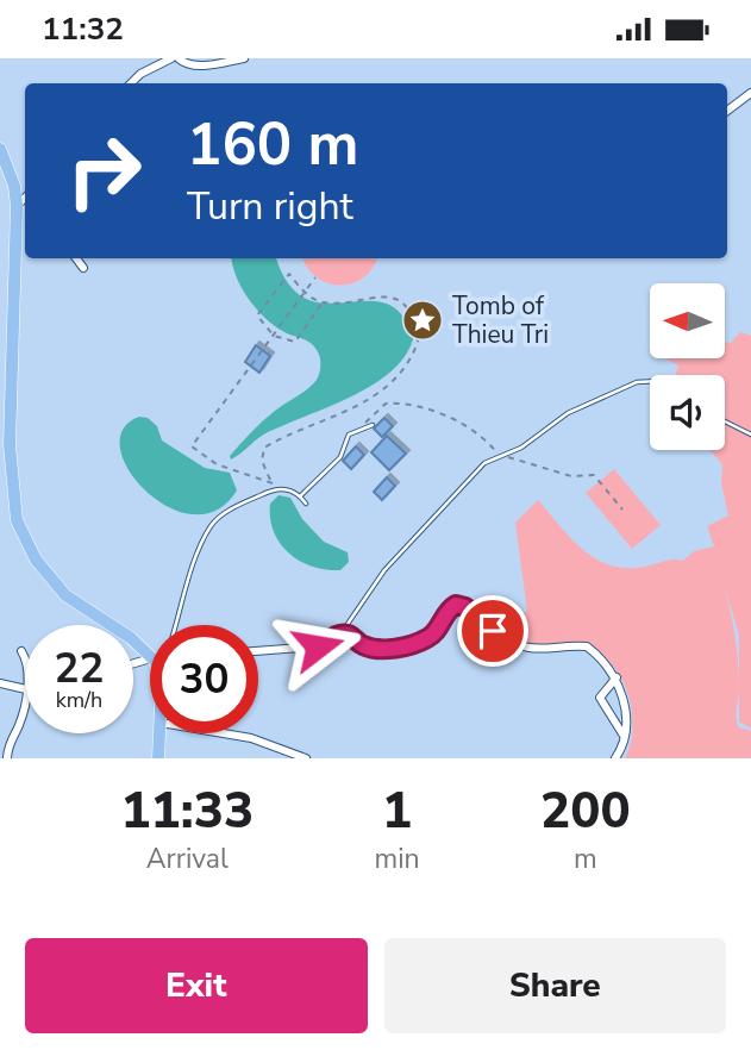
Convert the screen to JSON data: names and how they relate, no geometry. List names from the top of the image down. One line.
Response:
{"places":{"place":["Tomb of Thieu Tri"]},"north":"left","page":{"status":"11:32","turn":["160 m","Turn right"],"speed":"22 km/h","limit":"30","eta":["11:33","Arrival","1","min","200","m"],"buttons":["Exit","Share"]}}
